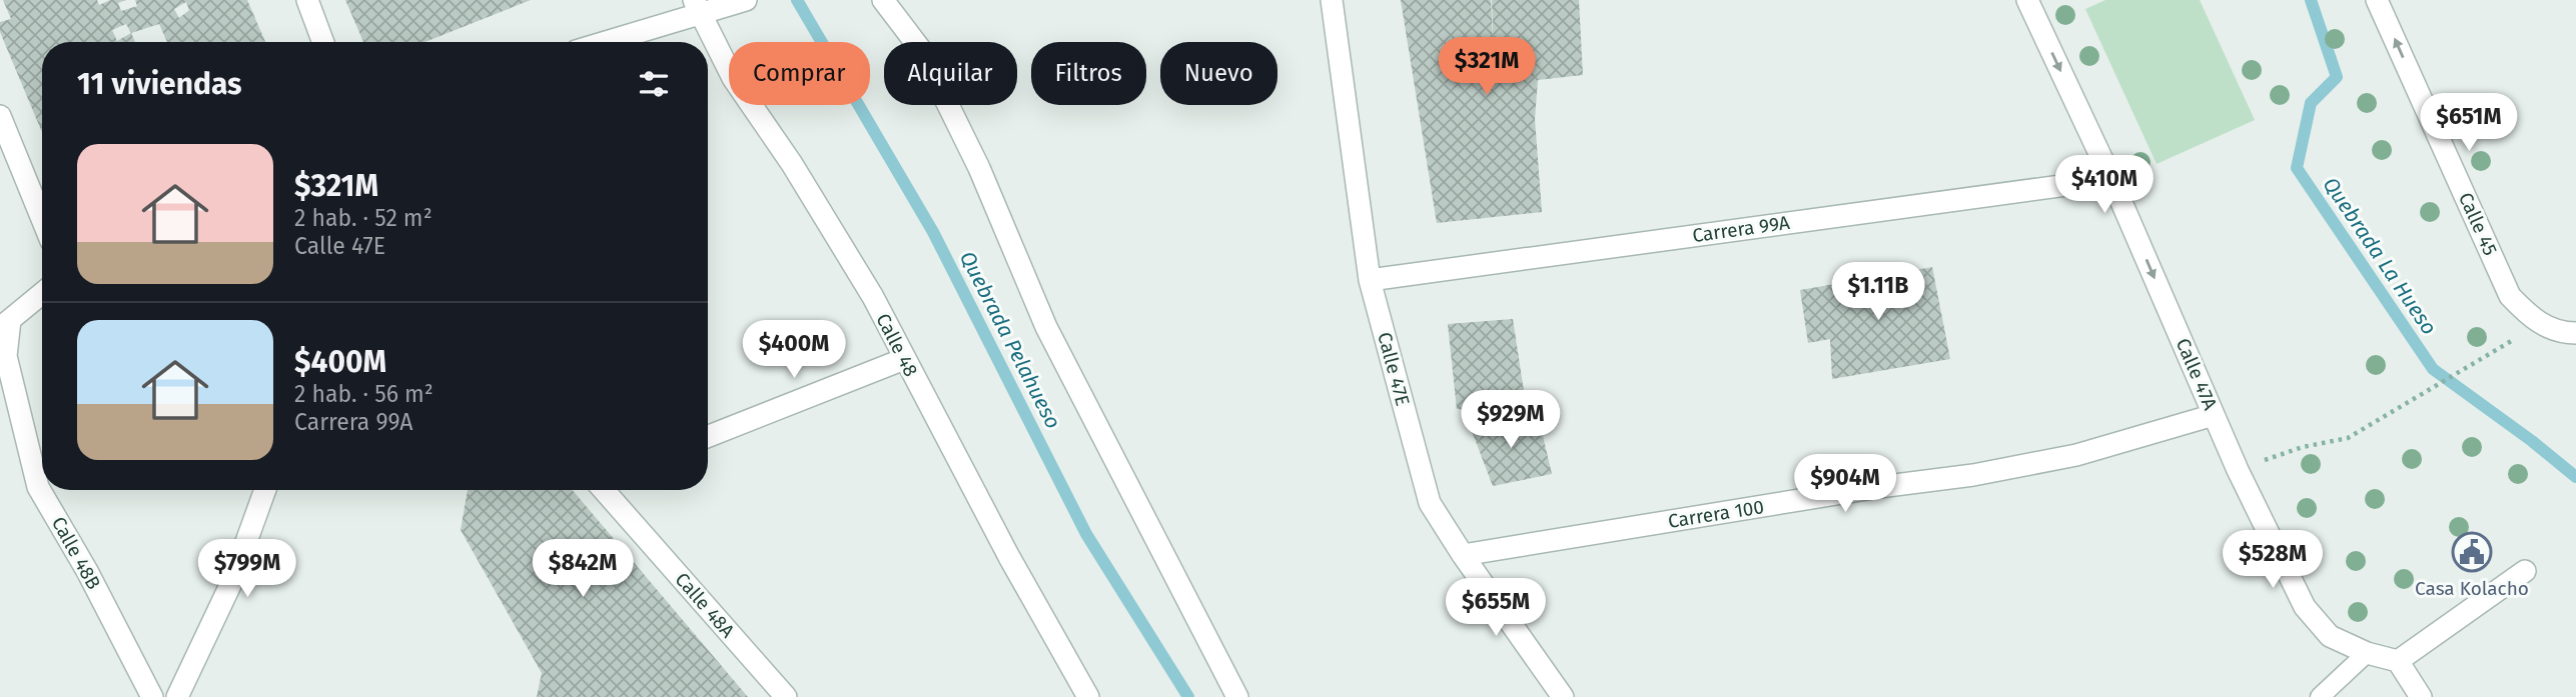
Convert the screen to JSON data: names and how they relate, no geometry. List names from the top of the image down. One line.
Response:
{"streets":{"street":["Calle 45","Carrera 99A","Calle 48","Calle 47E","Calle 47A","Carrera 100","Calle 48B","Calle 48A"]},"crossings":[["Carrera 99A","Calle 47E"],["Carrera 99A","Calle 47A"],["Calle 47E","Carrera 100"],["Calle 47A","Carrera 100"]],"one_way":["Calle 45","Calle 47A"],"water":["Quebrada La Hueso","Quebrada Pelahueso"],"places":{"public building":["Casa Kolacho"]},"page":{"price":["$321M","$651M","$410M","$1.11B","$400M","$929M","$904M","$528M","$799M","$842M","$655M"],"chip":["Comprar","Alquilar","Filtros","Nuevo"],"heading":"11 viviendas","list":[{"name":"$321M","note":"2 hab. · 52 m² · Calle 47E"},{"name":"$400M","note":"2 hab. · 56 m² · Carrera 99A"}]}}
